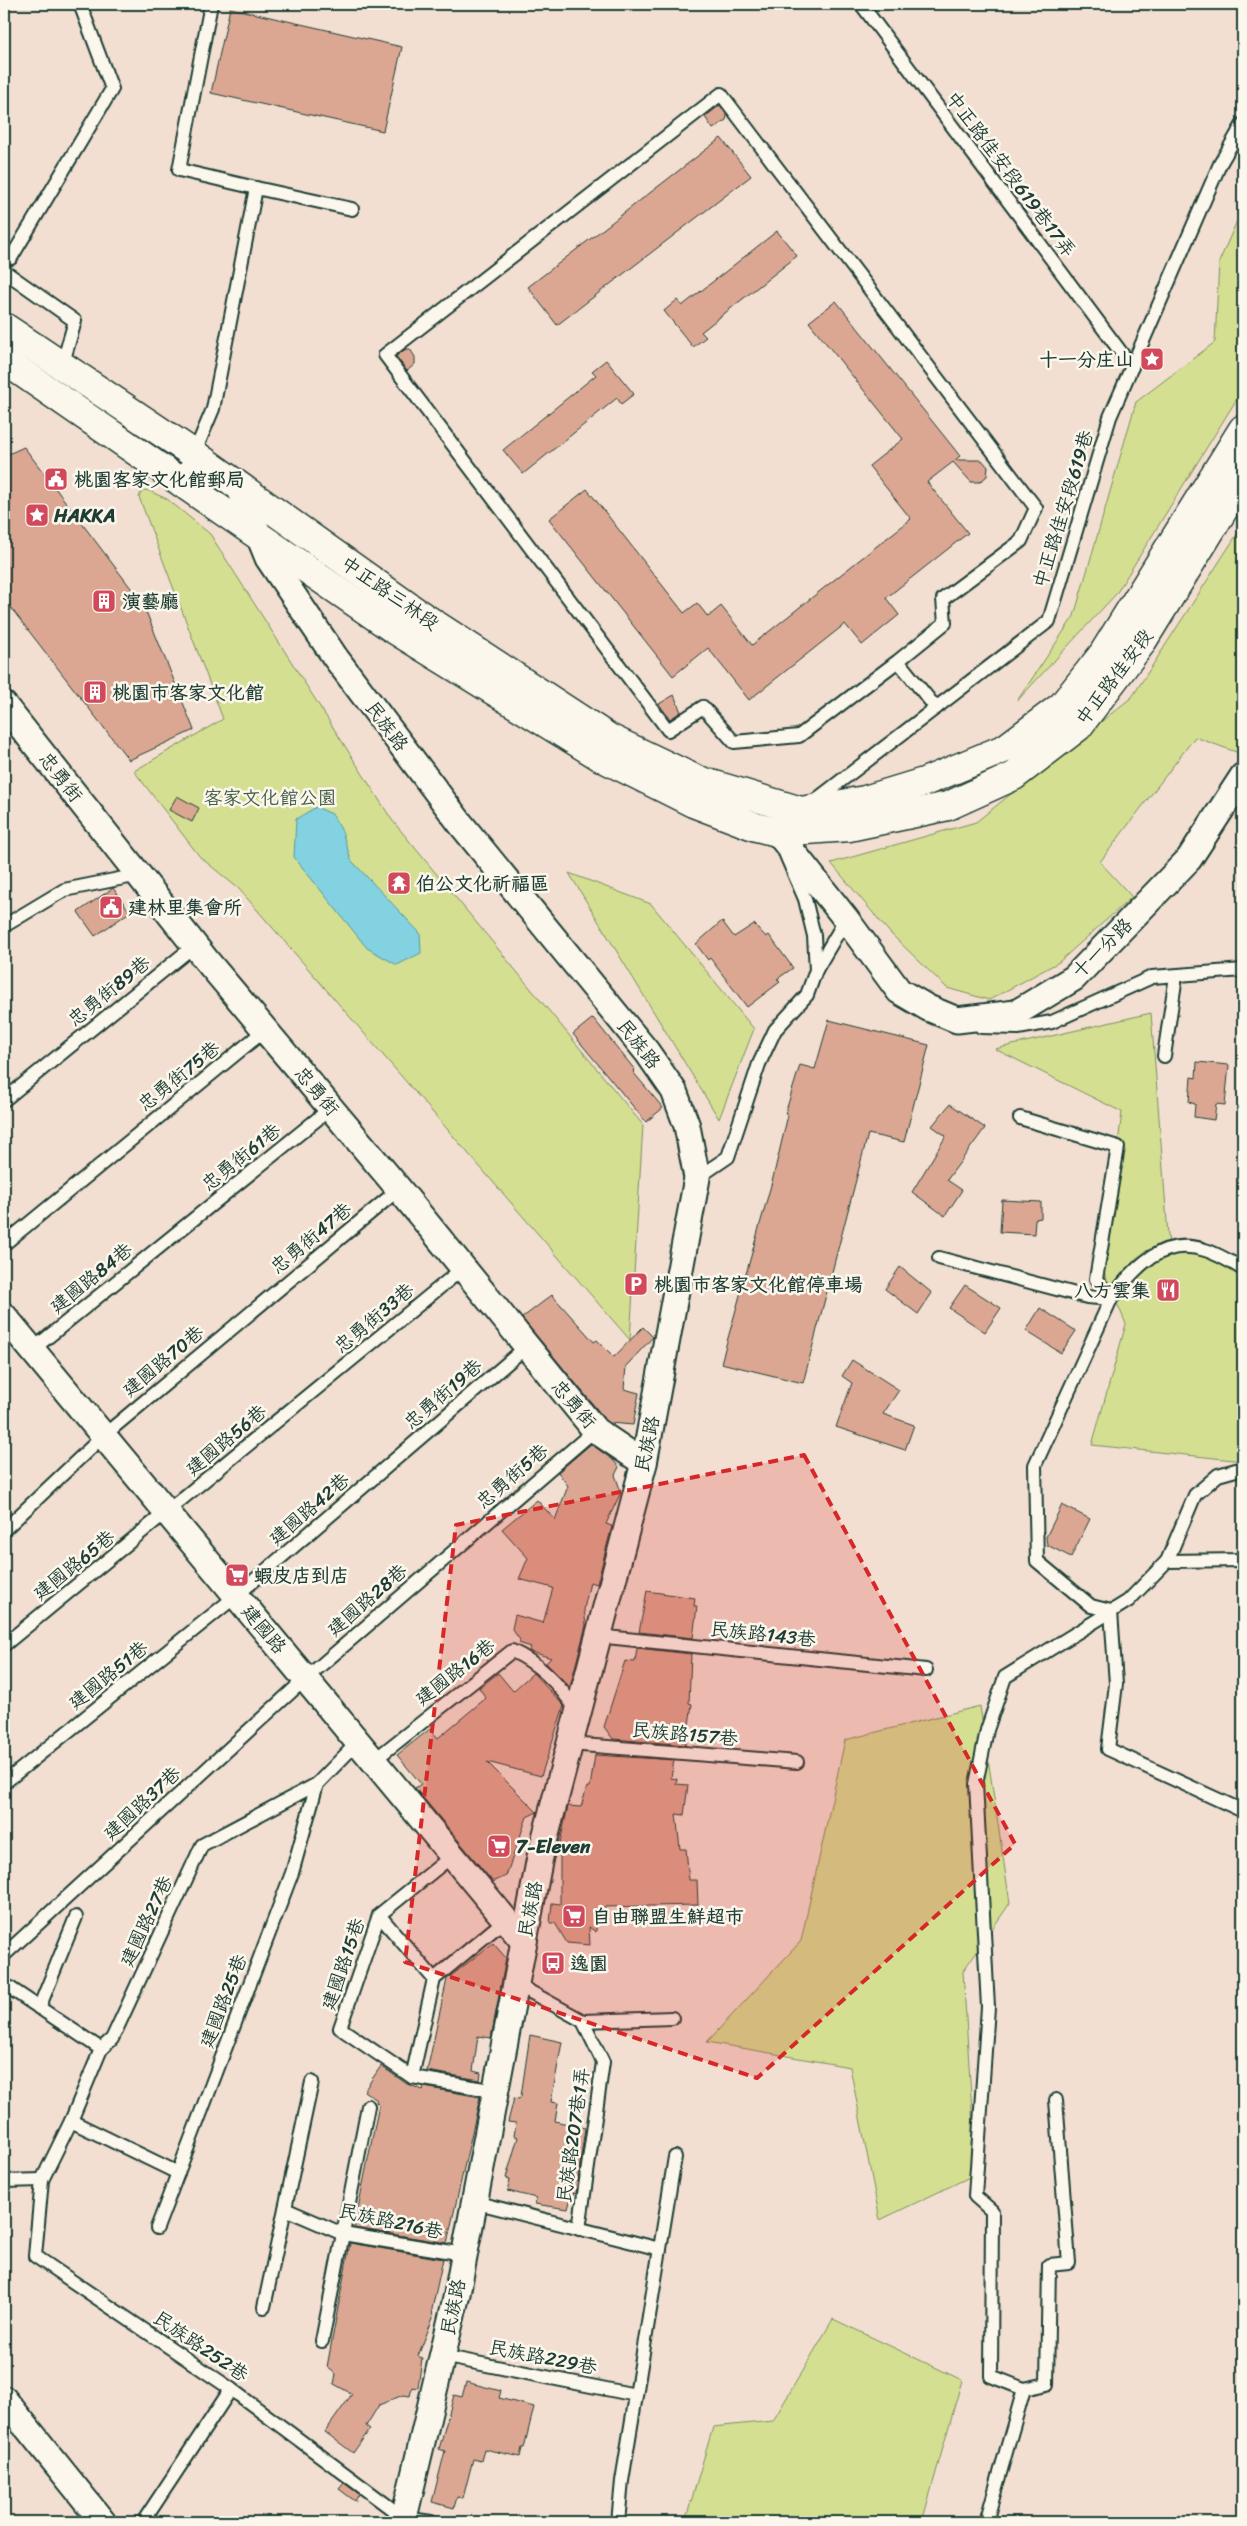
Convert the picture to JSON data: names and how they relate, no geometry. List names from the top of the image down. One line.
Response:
{"streets":{"main road":["中正路三林段","中正路佳安段"],"street":["民族路","忠勇街","十一分路","建國路"],"lane":["中正路佳安段619巷17弄","中正路佳安段619巷","忠勇街89巷","忠勇街75巷","忠勇街61巷","忠勇街47巷","建國路84巷","忠勇街33巷","建國路70巷","忠勇街19巷","建國路56巷","忠勇街5巷","建國路42巷","建國路65巷","建國路28巷","民族路143巷","建國路16巷","建國路51巷","民族路157巷","建國路37巷","建國路27巷","建國路15巷","建國路25巷","民族路207巷1弄","民族路216巷","民族路252巷","民族路229巷"]},"crossings":[["中正路佳安段619巷17弄","中正路佳安段619巷"],["中正路佳安段619巷","中正路三林段"],["中正路佳安段619巷","中正路佳安段"],["中正路三林段","中正路佳安段"],["中正路三林段","民族路"],["民族路","忠勇街"],["民族路","建國路"],["民族路","民族路143巷"],["民族路","建國路16巷"],["民族路","民族路157巷"],["民族路","民族路216巷"],["民族路","民族路252巷"],["民族路","民族路229巷"],["忠勇街","忠勇街89巷"],["忠勇街","忠勇街75巷"],["忠勇街","忠勇街61巷"],["忠勇街","忠勇街47巷"],["忠勇街","忠勇街33巷"],["忠勇街","忠勇街19巷"],["忠勇街","忠勇街5巷"],["忠勇街61巷","建國路84巷"],["忠勇街47巷","建國路70巷"],["建國路84巷","建國路"],["忠勇街33巷","建國路56巷"],["建國路70巷","建國路"],["忠勇街19巷","建國路42巷"],["建國路56巷","建國路65巷"],["建國路56巷","建國路"],["忠勇街5巷","建國路28巷"],["建國路42巷","建國路"],["建國路42巷","建國路51巷"],["建國路65巷","建國路"],["建國路28巷","建國路"],["建國路28巷","建國路37巷"],["建國路","建國路16巷"],["建國路","建國路51巷"],["建國路","建國路37巷"],["建國路","建國路27巷"],["建國路","建國路15巷"],["建國路16巷","建國路27巷"],["建國路27巷","建國路25巷"],["建國路27巷","民族路252巷"]],"parks":["客家文化館公園"],"places":{"place":["十一分庄山","HAKKA"],"public building":["桃園客家文化館郵局","建林里集會所"],"building":["演藝廳","桃園市客家文化館"],"temple":["伯公文化祈福區"],"parking":["桃園市客家文化館停車場"],"restaurant":["八方雲集"],"supermarket":["蝦皮店到店","7-Eleven","自由聯盟生鮮超市"],"bus stop":["逸園"]}}
